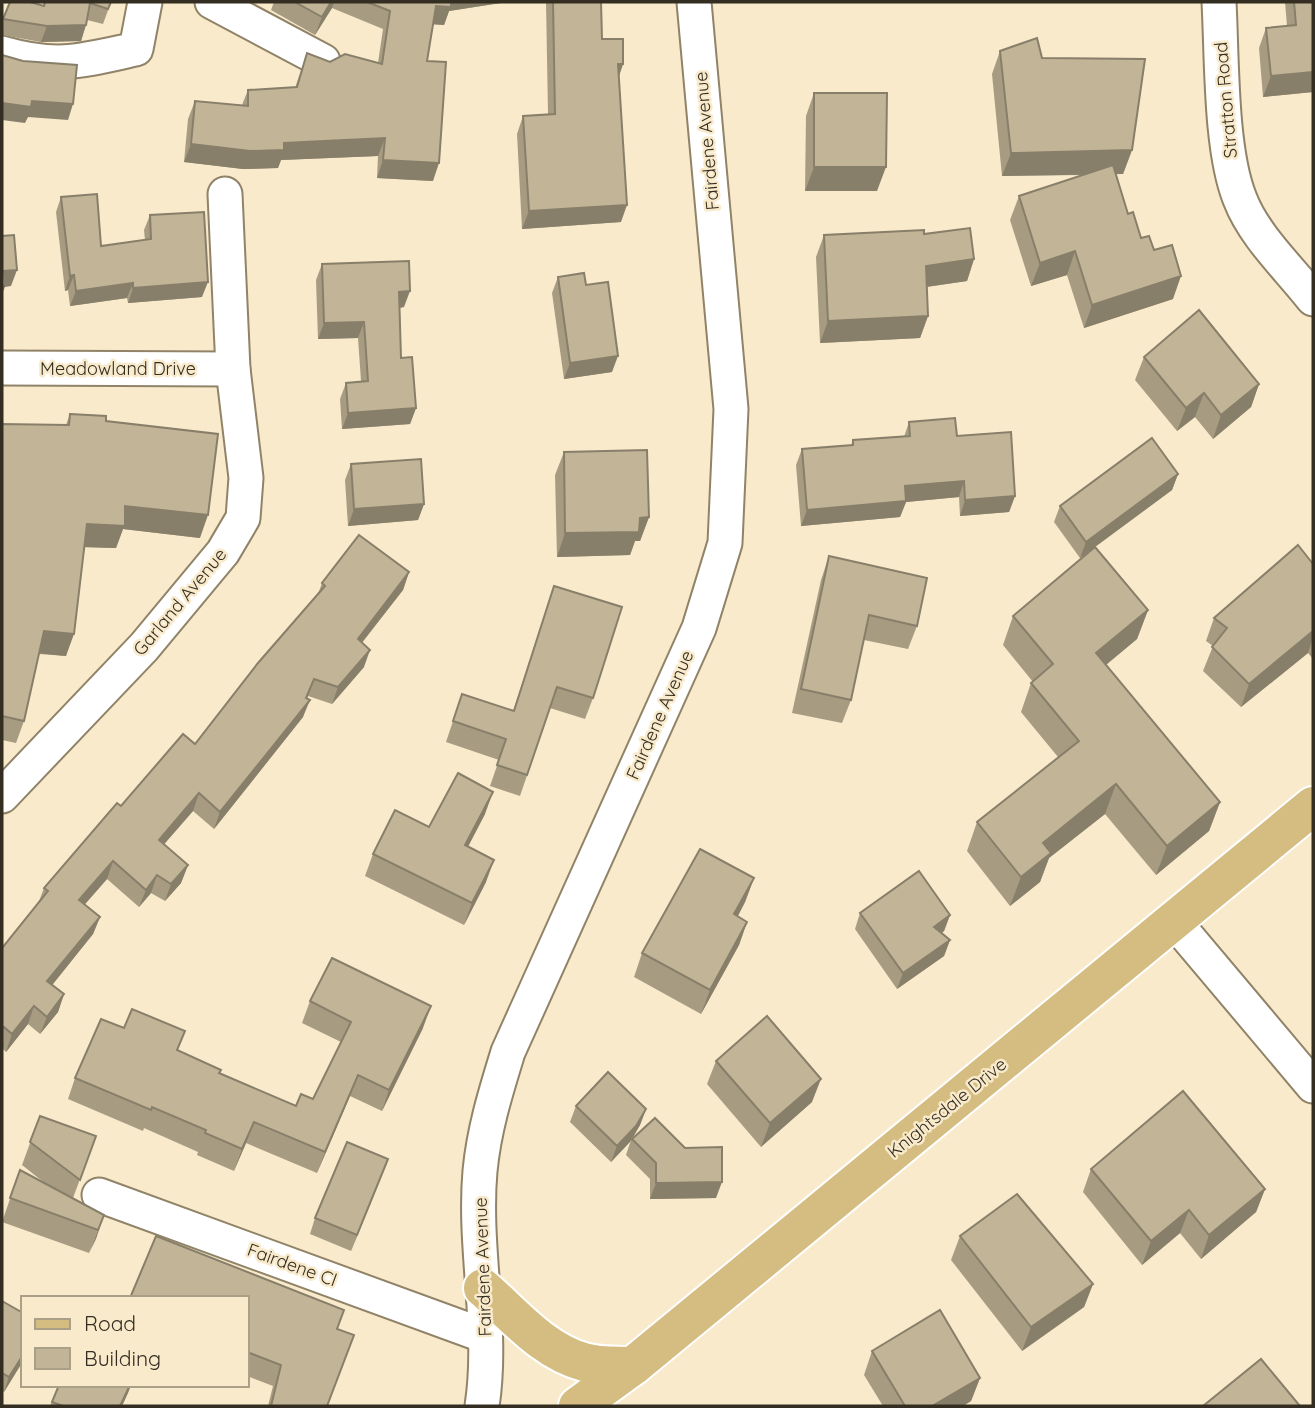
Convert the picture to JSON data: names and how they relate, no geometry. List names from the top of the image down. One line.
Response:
{"streets":{"main road":["Knightsdale Drive"],"street":["Stratton Road","Fairdene Avenue","Meadowland Drive","Garland Avenue","Fairdene Cl"]},"crossings":[["Fairdene Avenue","Fairdene Cl"],["Meadowland Drive","Garland Avenue"]],"legend":["Road","Building"]}
